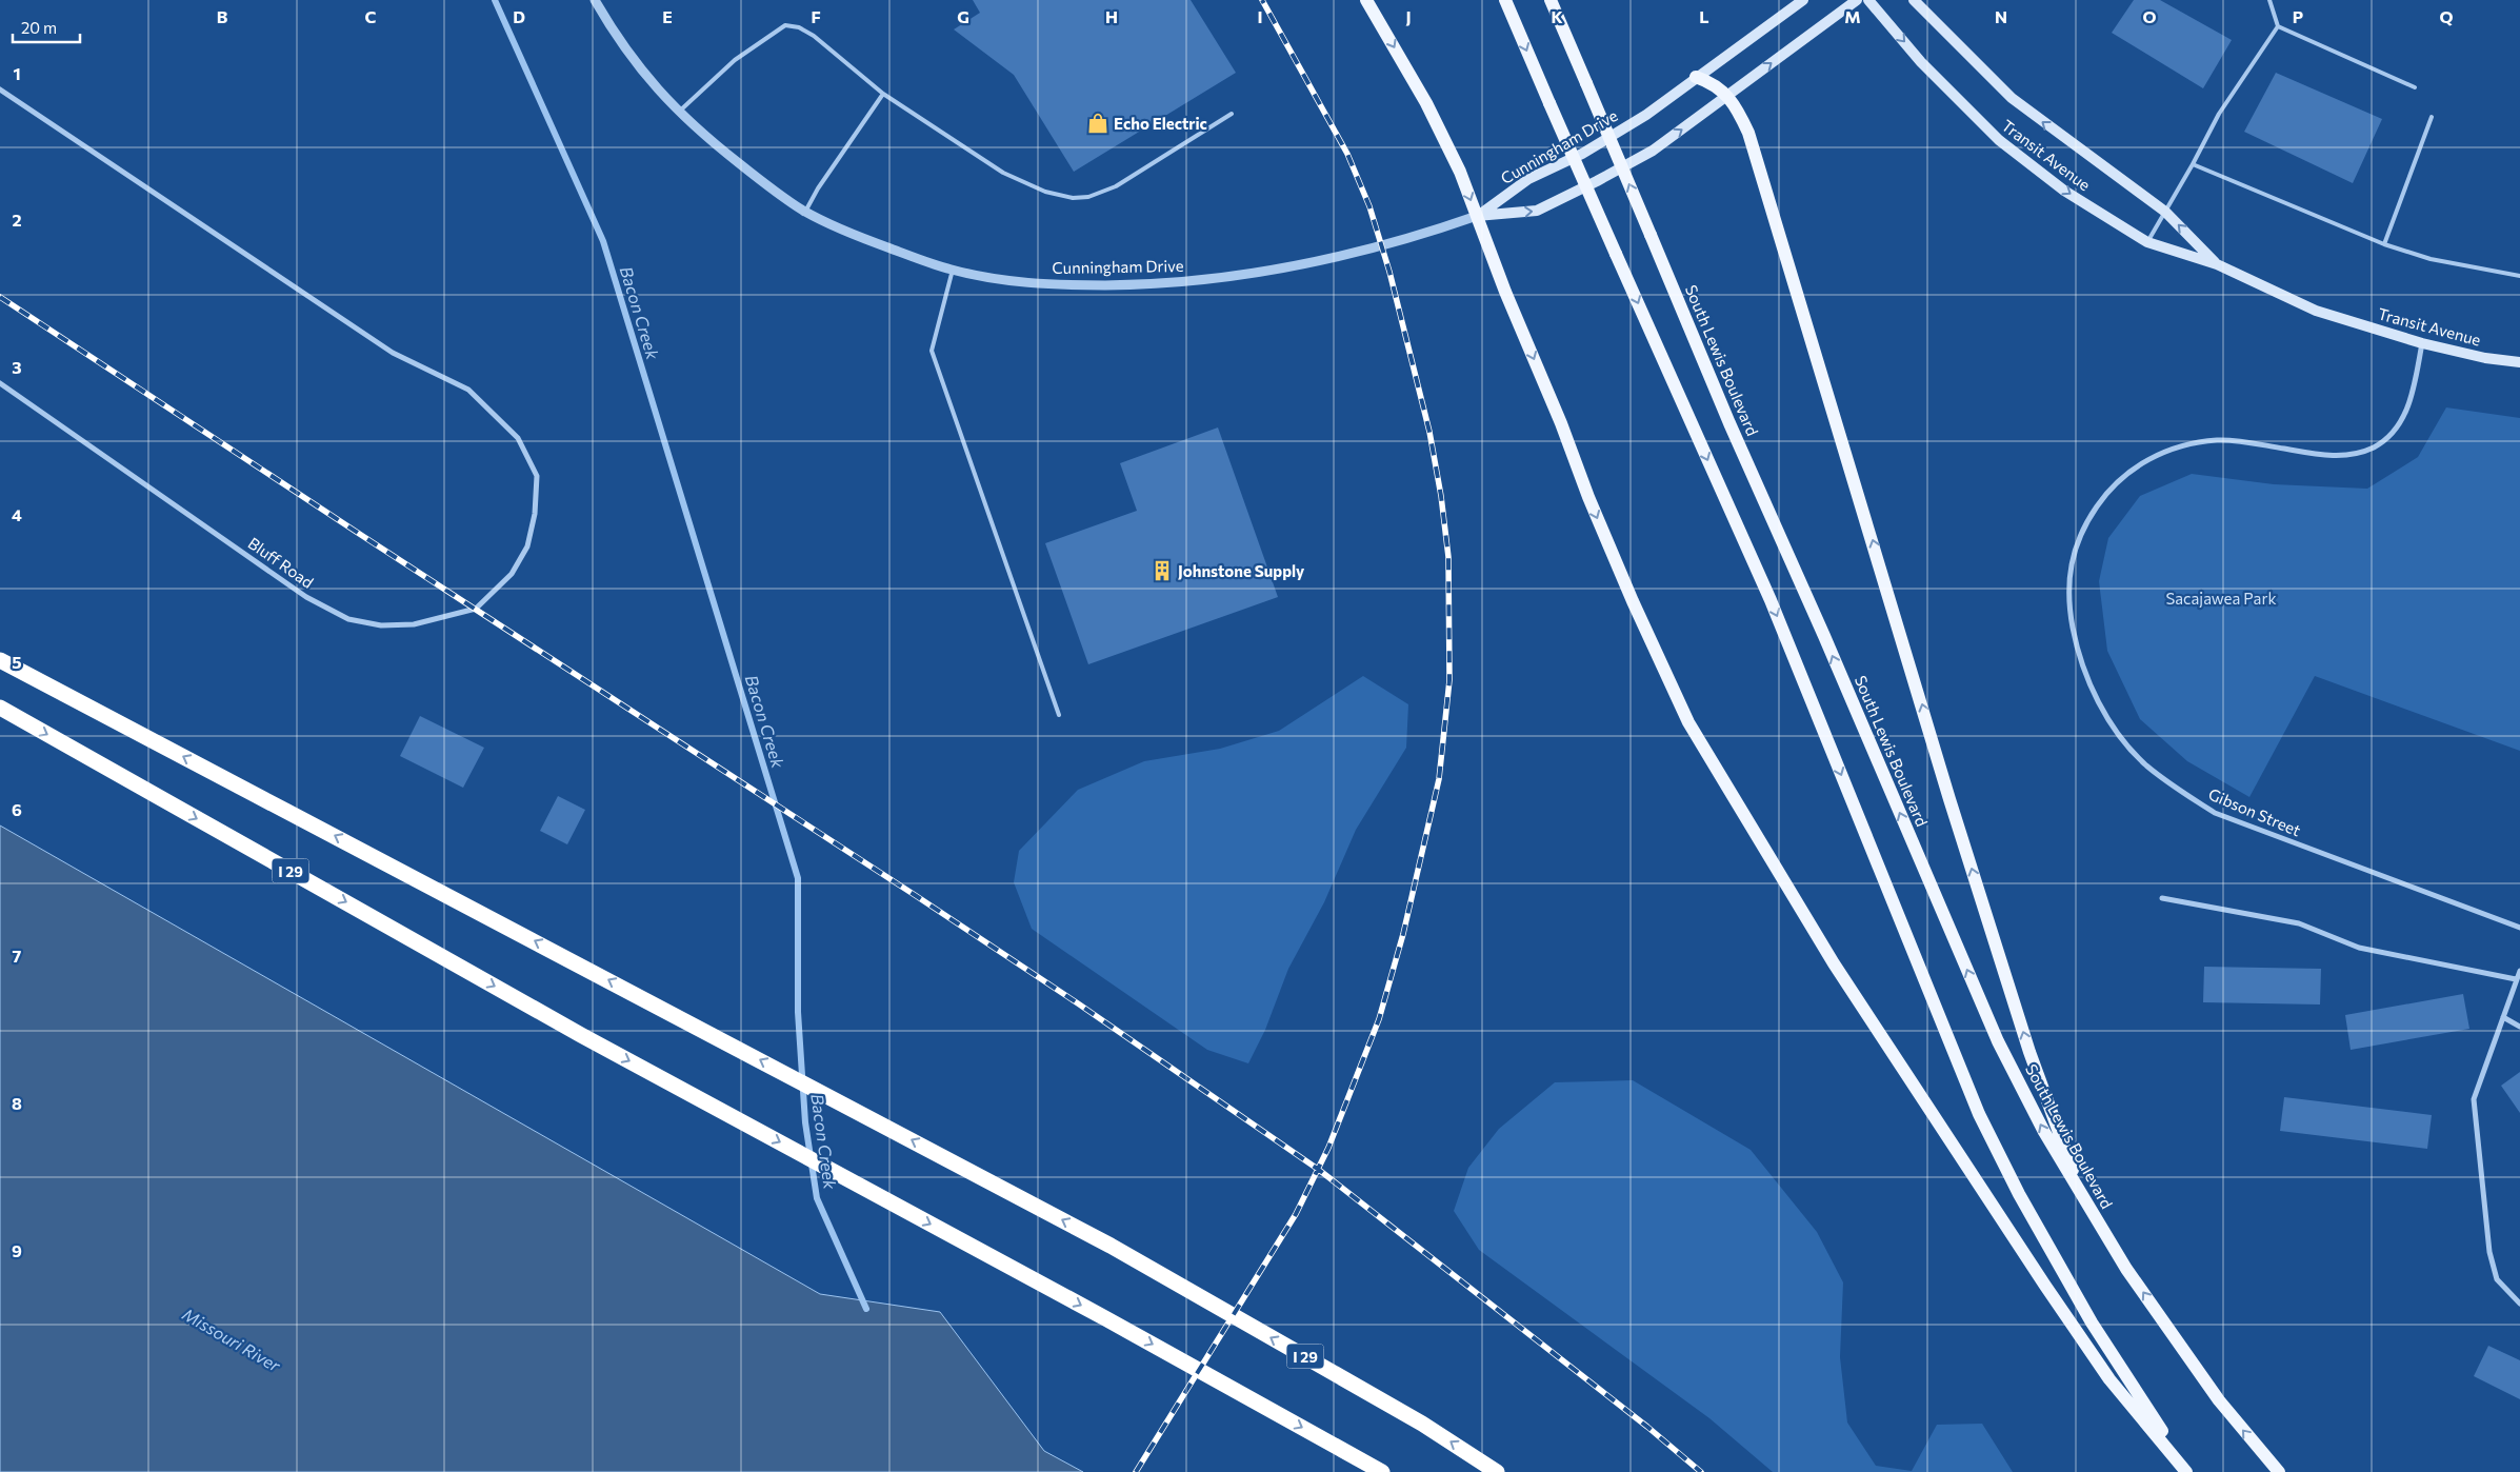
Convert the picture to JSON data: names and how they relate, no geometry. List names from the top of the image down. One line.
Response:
{"streets":{"highway":["I 29"],"main road":["Cunningham Drive","Transit Avenue","South Lewis Boulevard"],"street":["Bluff Road","Gibson Street"]},"crossings":[["Transit Avenue","Gibson Street"]],"water":["Bacon Creek","Missouri River"],"parks":["Sacajawea Park"],"places":{"shop":["Echo Electric"],"building":["Johnstone Supply"]},"scale_bar":"20 m","grid":{"columns":["B","C","D","E","F","G","H","I","J","K","L","M","N","O","P","Q"],"rows":["1","2","3","4","5","6","7","8","9"]}}
